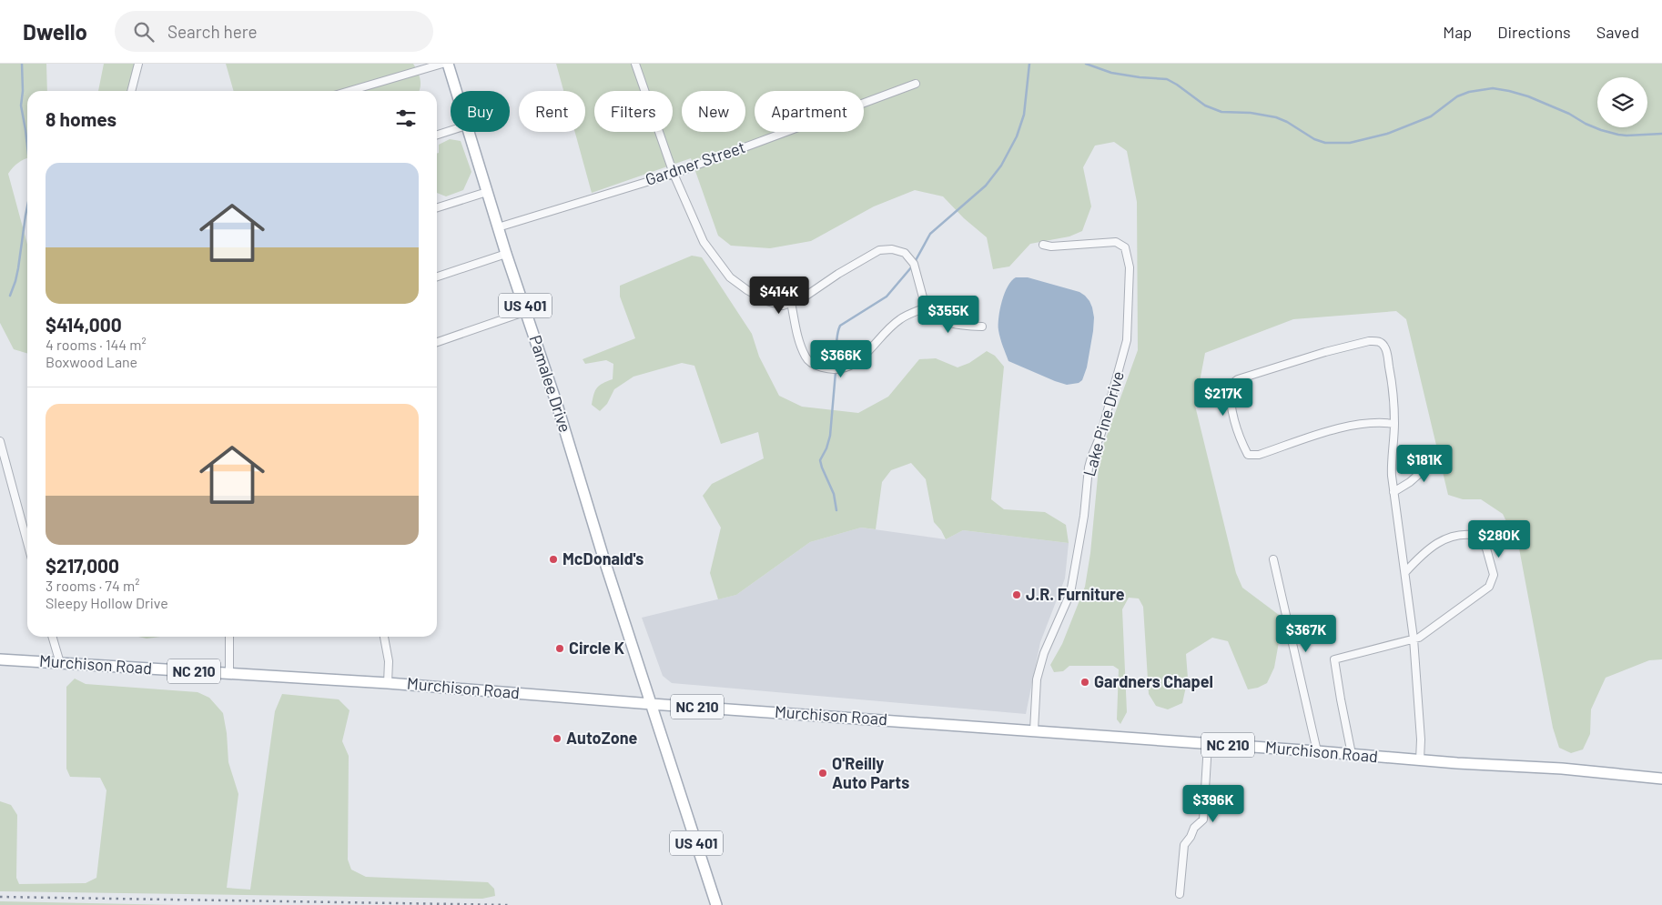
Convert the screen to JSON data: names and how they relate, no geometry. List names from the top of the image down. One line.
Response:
{"streets":{"main road":["US 401","Pamalee Drive","Murchison Road","NC 210"],"street":["Gardner Street","Lake Pine Drive"]},"crossings":[["Gardner Street","Pamalee Drive"],["US 401","Pamalee Drive"],["US 401","Murchison Road"],["Pamalee Drive","Murchison Road"],["Lake Pine Drive","Murchison Road"]],"places":["McDonald's","J.R. Furniture","Circle K","Gardners Chapel","AutoZone","O'Reilly Auto Parts"],"page":{"header":"Dwello","search":"Search here","nav":["Map","Directions","Saved"],"chip":["Buy","Rent","Filters","New","Apartment"],"heading":"8 homes","list":[{"name":"$414,000","note":"4 rooms · 144 m² · Boxwood Lane"},{"name":"$217,000","note":"3 rooms · 74 m² · Sleepy Hollow Drive"}],"price":["$414K","$355K","$366K","$217K","$181K","$280K","$367K","$396K"]}}
